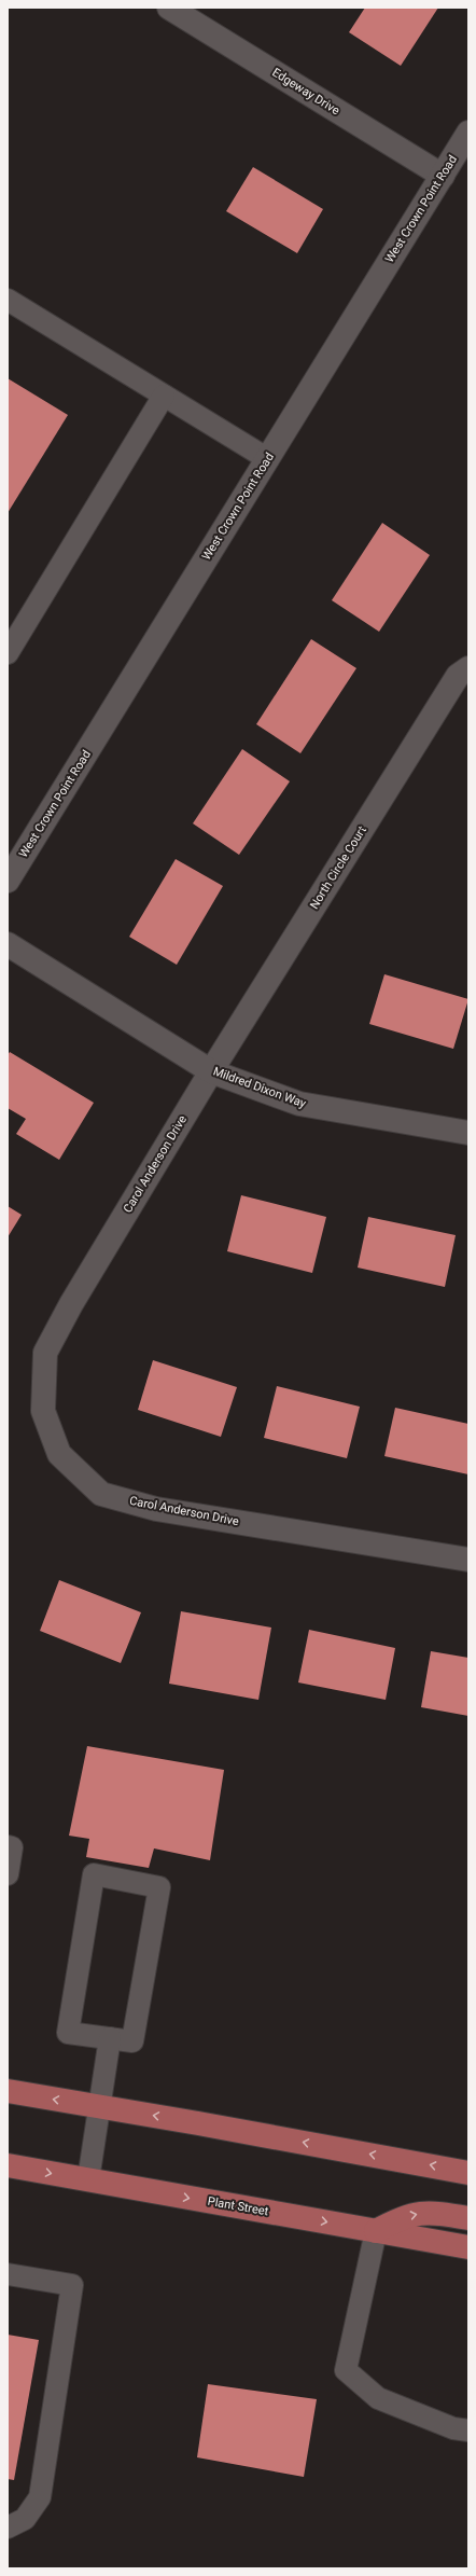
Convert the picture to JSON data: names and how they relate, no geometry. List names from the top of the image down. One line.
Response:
{"streets":{"main road":["Plant Street"],"street":["Edgeway Drive","West Crown Point Road","North Circle Court","Mildred Dixon Way","Carol Anderson Drive"]},"crossings":[["Edgeway Drive","West Crown Point Road"],["North Circle Court","Mildred Dixon Way"],["North Circle Court","Carol Anderson Drive"],["Mildred Dixon Way","Carol Anderson Drive"]]}
